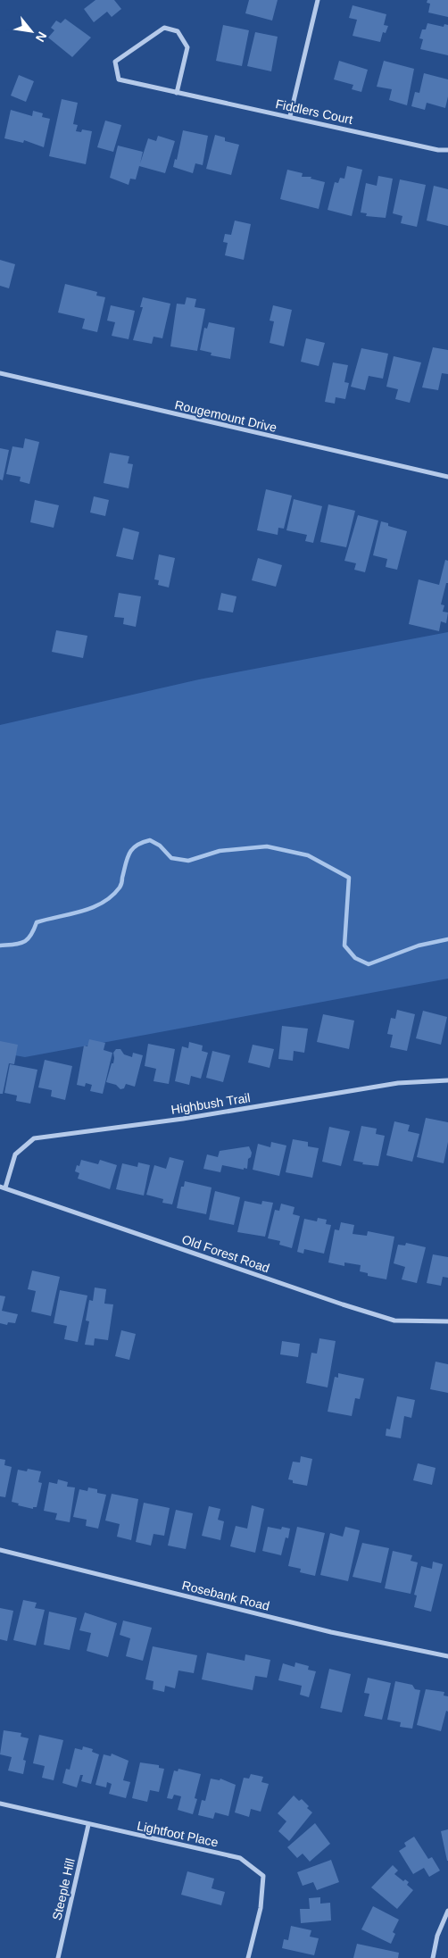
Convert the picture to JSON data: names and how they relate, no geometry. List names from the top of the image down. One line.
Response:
{"streets":{"street":["Fiddlers Court","Rougemount Drive","Highbush Trail","Old Forest Road","Rosebank Road","Lightfoot Place","Steeple Hill"]},"crossings":[["Highbush Trail","Old Forest Road"],["Lightfoot Place","Steeple Hill"]],"north":"bottom right"}
